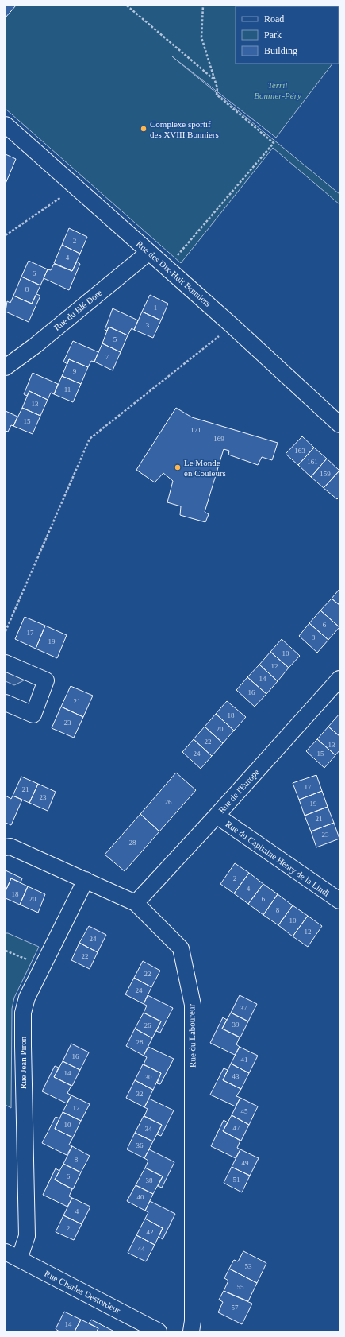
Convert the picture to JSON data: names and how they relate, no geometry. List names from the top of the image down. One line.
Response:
{"streets":{"street":["Rue des Dix-Huit Bonniers","Rue du Blé Doré","Rue de l'Europe","Rue du Capitaine Henry de la Lindi","Rue du Laboureur","Rue Jean Piron","Rue Charles Destordeur"]},"crossings":[["Rue des Dix-Huit Bonniers","Rue du Blé Doré"],["Rue de l'Europe","Rue du Capitaine Henry de la Lindi"],["Rue de l'Europe","Rue du Laboureur"],["Rue du Laboureur","Rue Jean Piron"],["Rue Jean Piron","Rue Charles Destordeur"]],"parks":["Terril Bonnier-Péry"],"places":["Complexe sportif des XVIII Bonniers","Le Monde en Couleurs"],"house_numbers":["2","4","6","8","1","3","5","7","9","11","13","15","171","169","163","161","159","6","17","8","19","10","12","14","16","21","18","23","20","22","13","24","15","17","21","23","26","19","21","23","28","2","4","18","20","6","8","10","12","24","22","22","24","37","39","26","28","16","41","14","43","30","32","12","45","10","47","34","36","8","49","6","51","38","40","4","2","42","44","53","55","57","14"],"legend":["Road","Park","Building"]}
